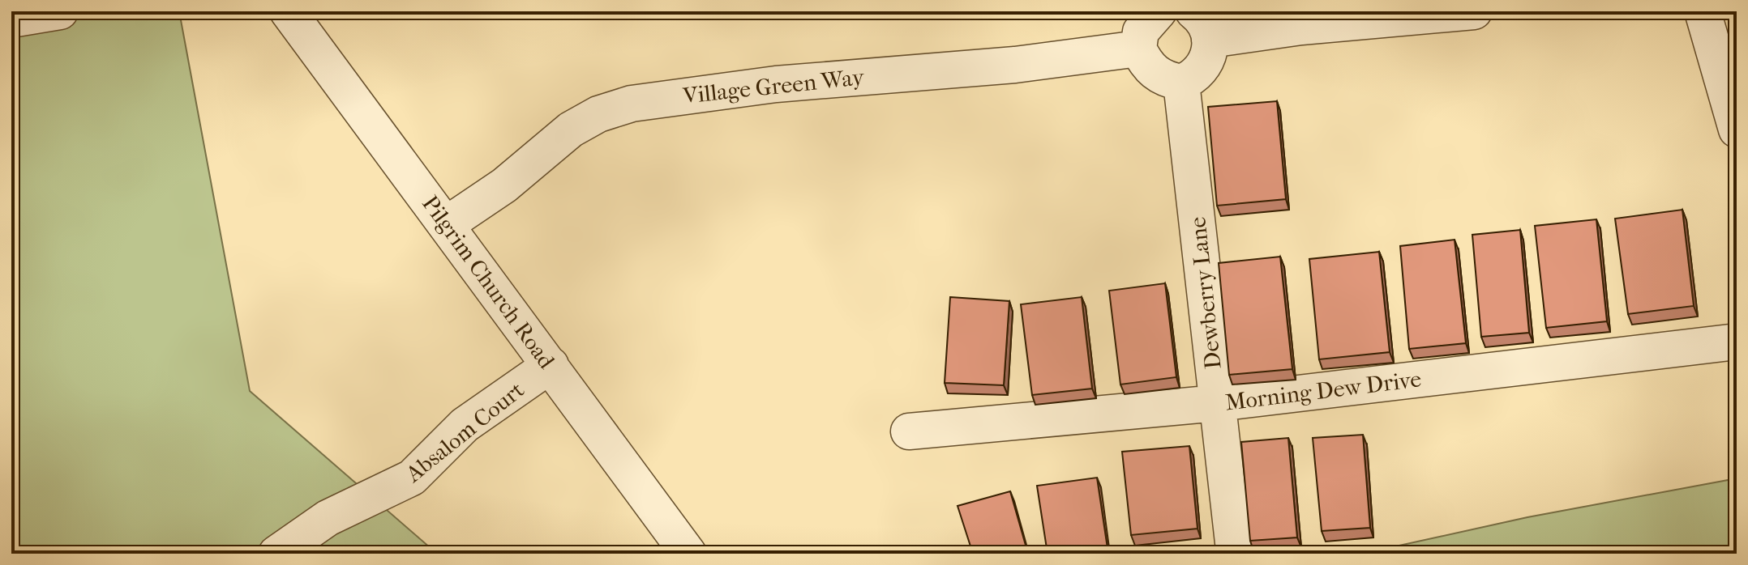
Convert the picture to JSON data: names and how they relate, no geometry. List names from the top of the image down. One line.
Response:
{"streets":{"street":["Village Green Way","Pilgrim Church Road","Dewberry Lane","Morning Dew Drive","Absalom Court"]},"crossings":[["Village Green Way","Pilgrim Church Road"],["Pilgrim Church Road","Absalom Court"],["Dewberry Lane","Morning Dew Drive"]]}
